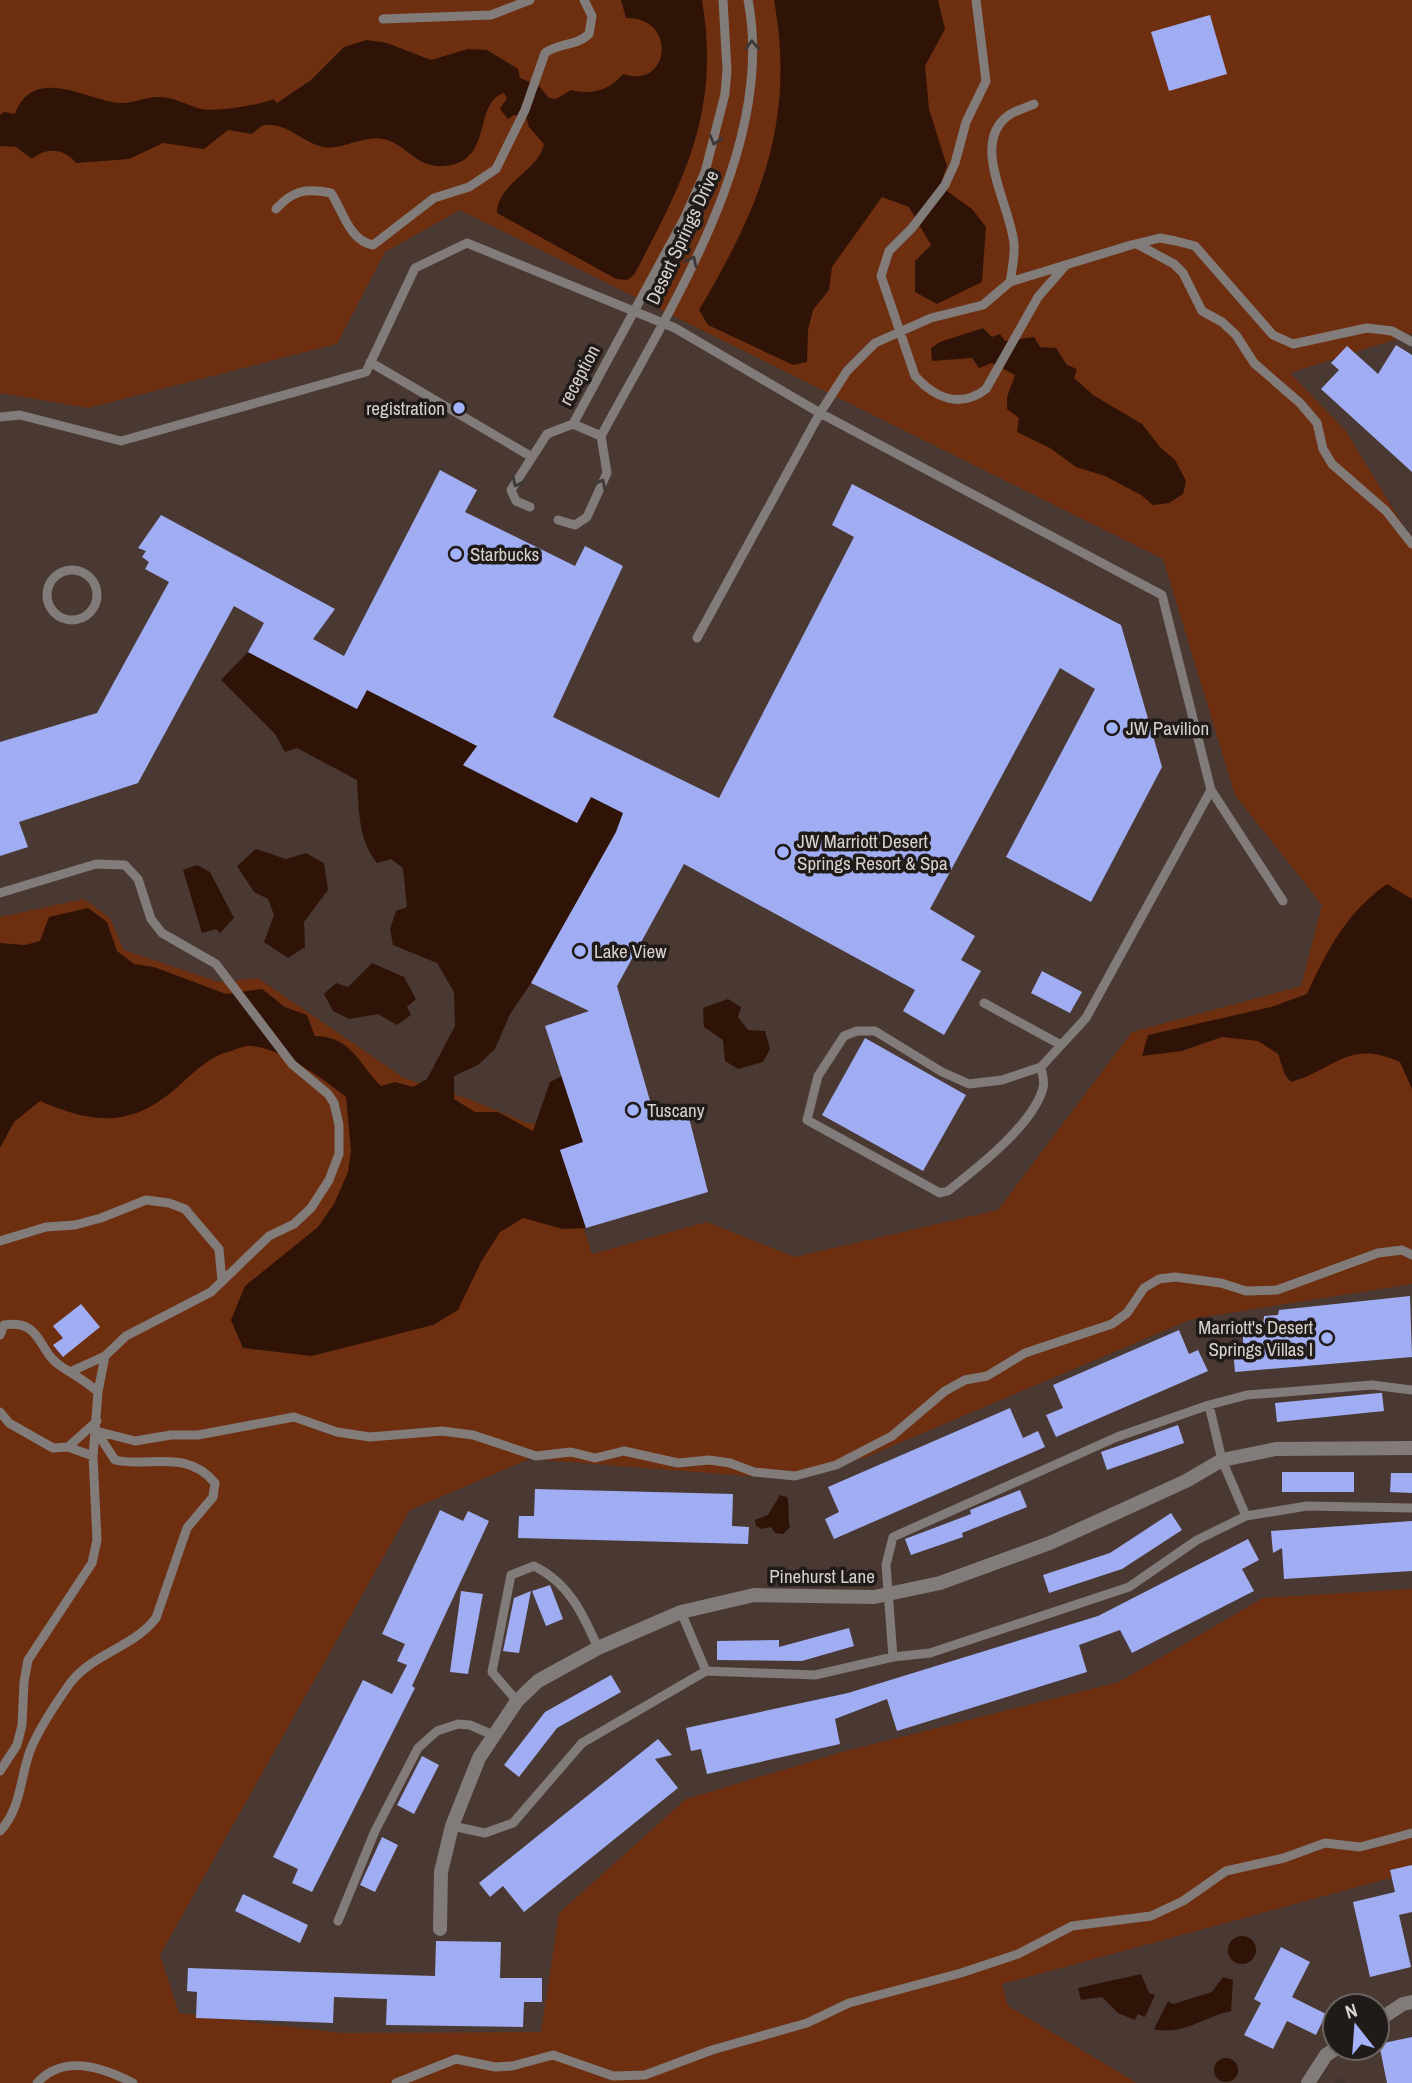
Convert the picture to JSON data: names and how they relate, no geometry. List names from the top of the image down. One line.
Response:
{"streets":{"street":["Pinehurst Lane"],"lane":["Desert Springs Drive","reception"]},"crossings":[["Desert Springs Drive","reception"]],"places":["registration","Starbucks","JW Pavilion","JW Marriott Desert Springs Resort & Spa","Lake View","Tuscany","Marriott's Desert Springs Villas I"],"north":"top"}
